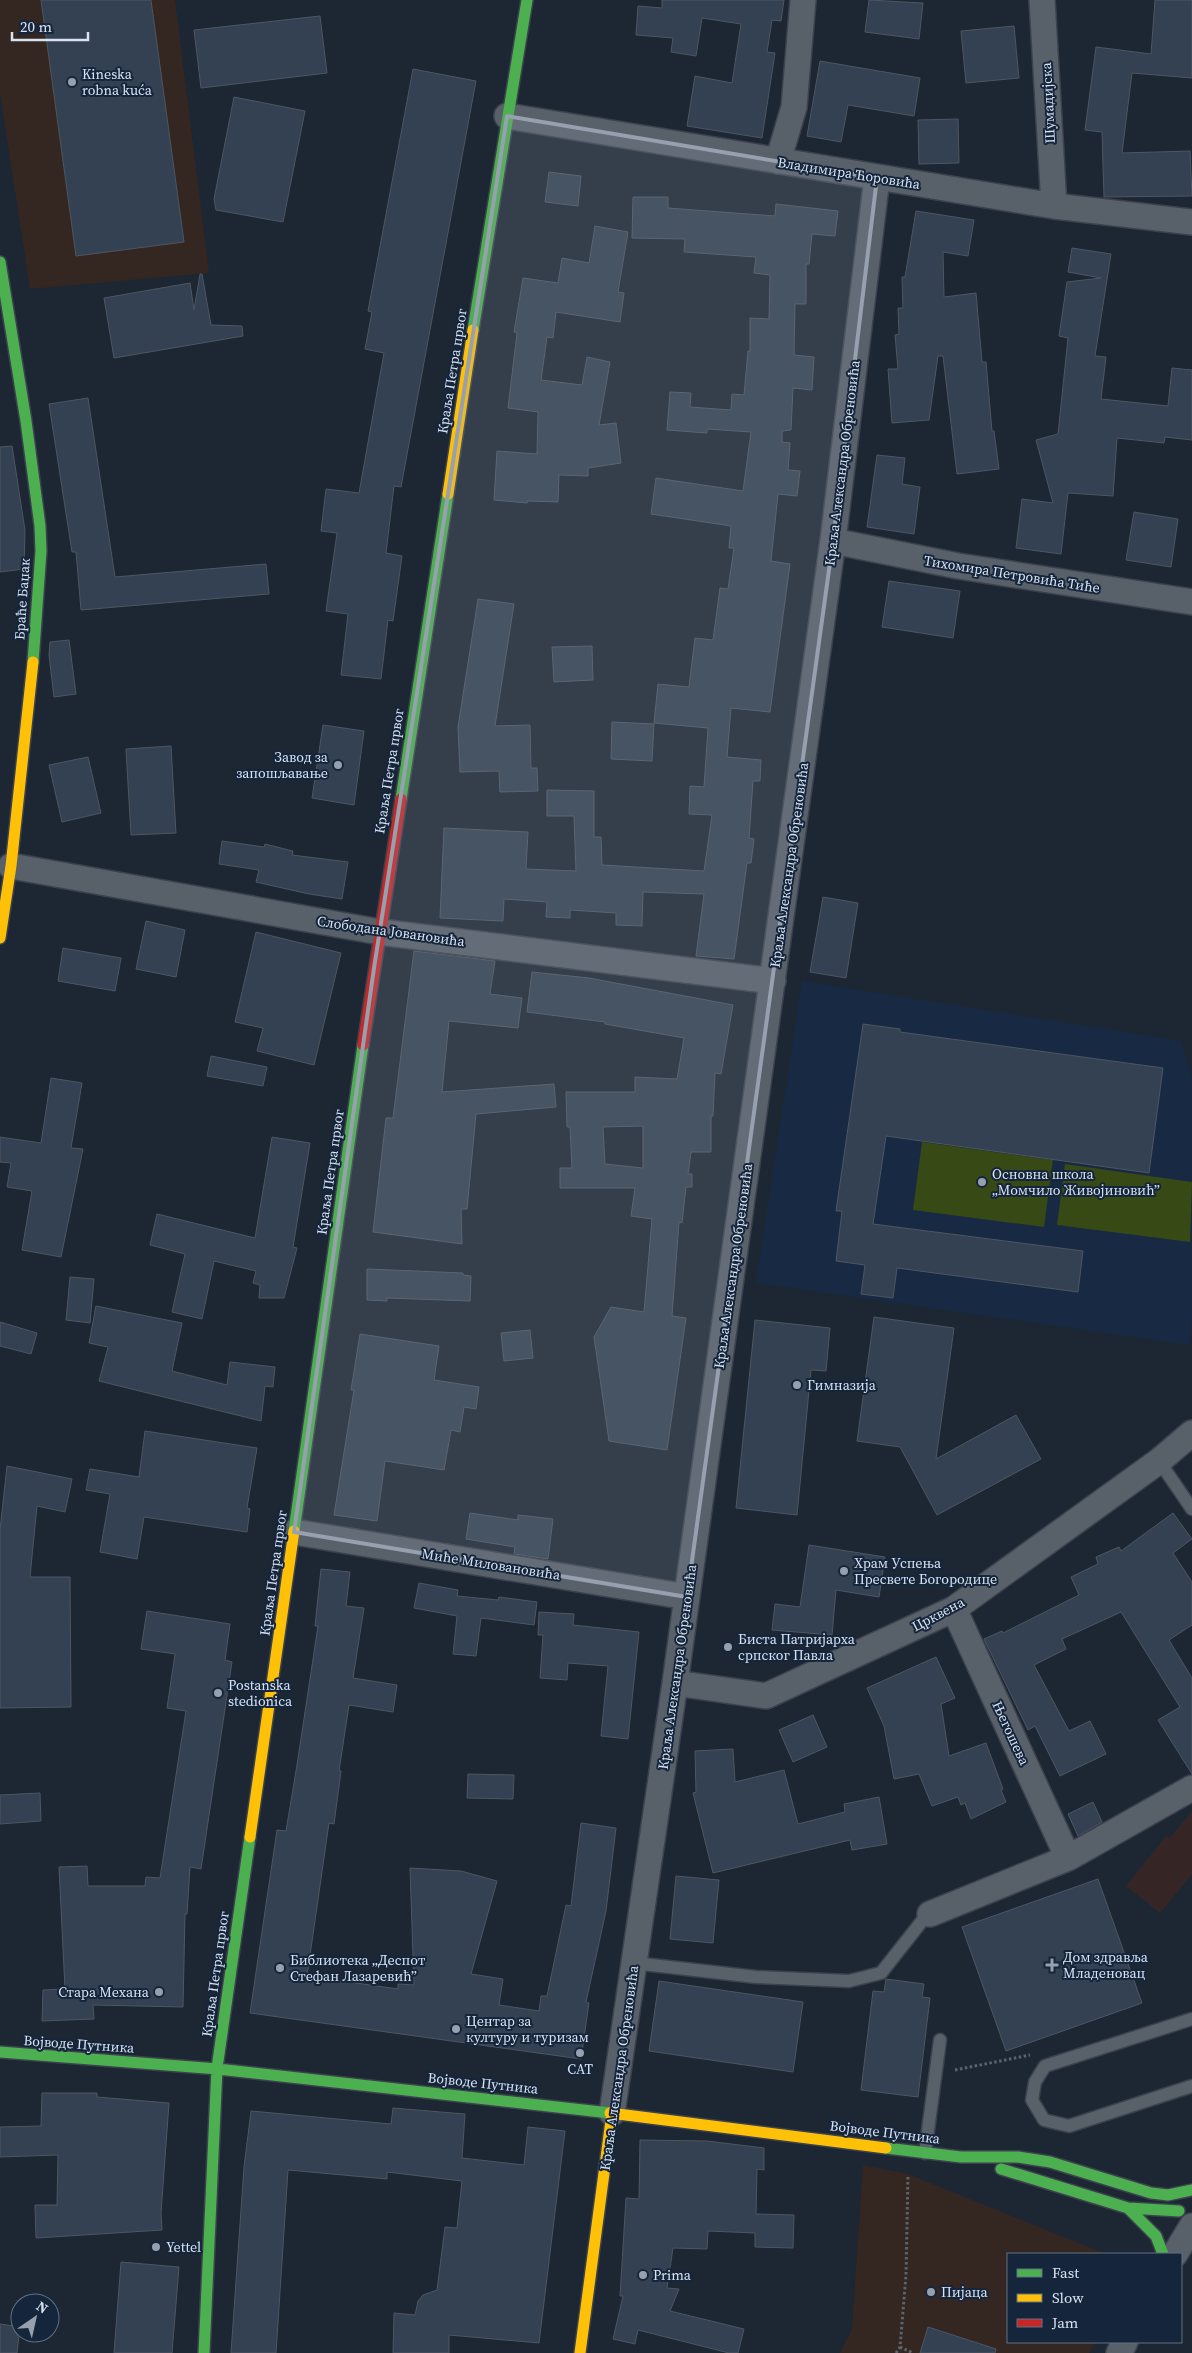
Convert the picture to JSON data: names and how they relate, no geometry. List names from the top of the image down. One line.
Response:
{"streets":{"street":["Шумадијска","Владимира Ћоровића","Краља Петра првог","Краља Александра Обреновића","Тихомира Петровића Тиће","Браће Баџак","Слободана Јовановића","Миће Миловановића","Црквена","Његошева","Војводе Путника"]},"crossings":[["Шумадијска","Владимира Ћоровића"],["Владимира Ћоровића","Краља Петра првог"],["Владимира Ћоровића","Краља Александра Обреновића"],["Краља Петра првог","Слободана Јовановића"],["Краља Петра првог","Миће Миловановића"],["Краља Петра првог","Војводе Путника"],["Краља Александра Обреновића","Тихомира Петровића Тиће"],["Краља Александра Обреновића","Слободана Јовановића"],["Краља Александра Обреновића","Миће Миловановића"],["Краља Александра Обреновића","Црквена"],["Краља Александра Обреновића","Војводе Путника"],["Браће Баџак","Слободана Јовановића"],["Црквена","Његошева"]],"places":{"other":["Kineska robna kuća","Завод за запошљавање","Основна школа „Момчило Живојиновић”","Гимназија","Храм Успења Пресвете Богородице","Биста Патријарха српског Павла","Postanska stedionica","Библиотека „Деспот Стефан Лазаревић”","Стара Механа","Центар за културу и туризам","САТ","Yettel","Prima","Пијаца"],"health":["Дом здравља Младеновац"]},"legend":["Fast","Slow","Jam"],"scale_bar":"20 m","north":"top right"}
